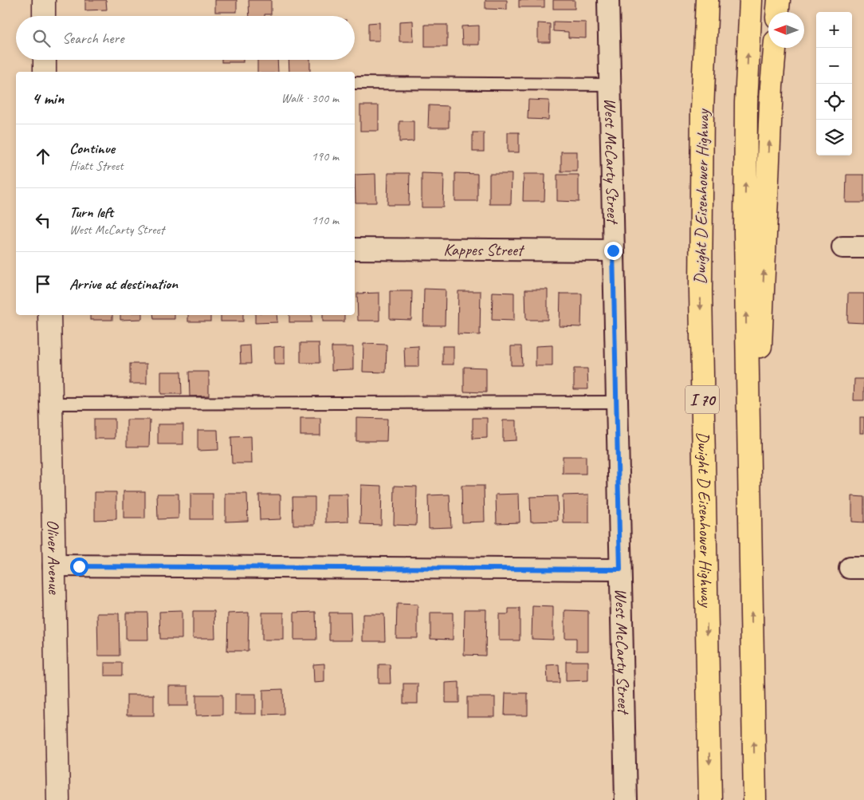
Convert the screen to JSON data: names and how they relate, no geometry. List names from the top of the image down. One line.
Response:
{"streets":{"highway":["Dwight D Eisenhower Highway","I 70"],"street":["West McCarty Street","Kappes Street","Oliver Avenue"]},"crossings":[["West McCarty Street","Kappes Street"]],"north":"left","page":{"map_buttons":["+","−"],"search":"Search here","heading":["4 min","Walk · 300 m"],"list":[["Continue","Hiatt Street","190 m"],["Turn left","West McCarty Street","110 m"],"Arrive at destination"]}}
